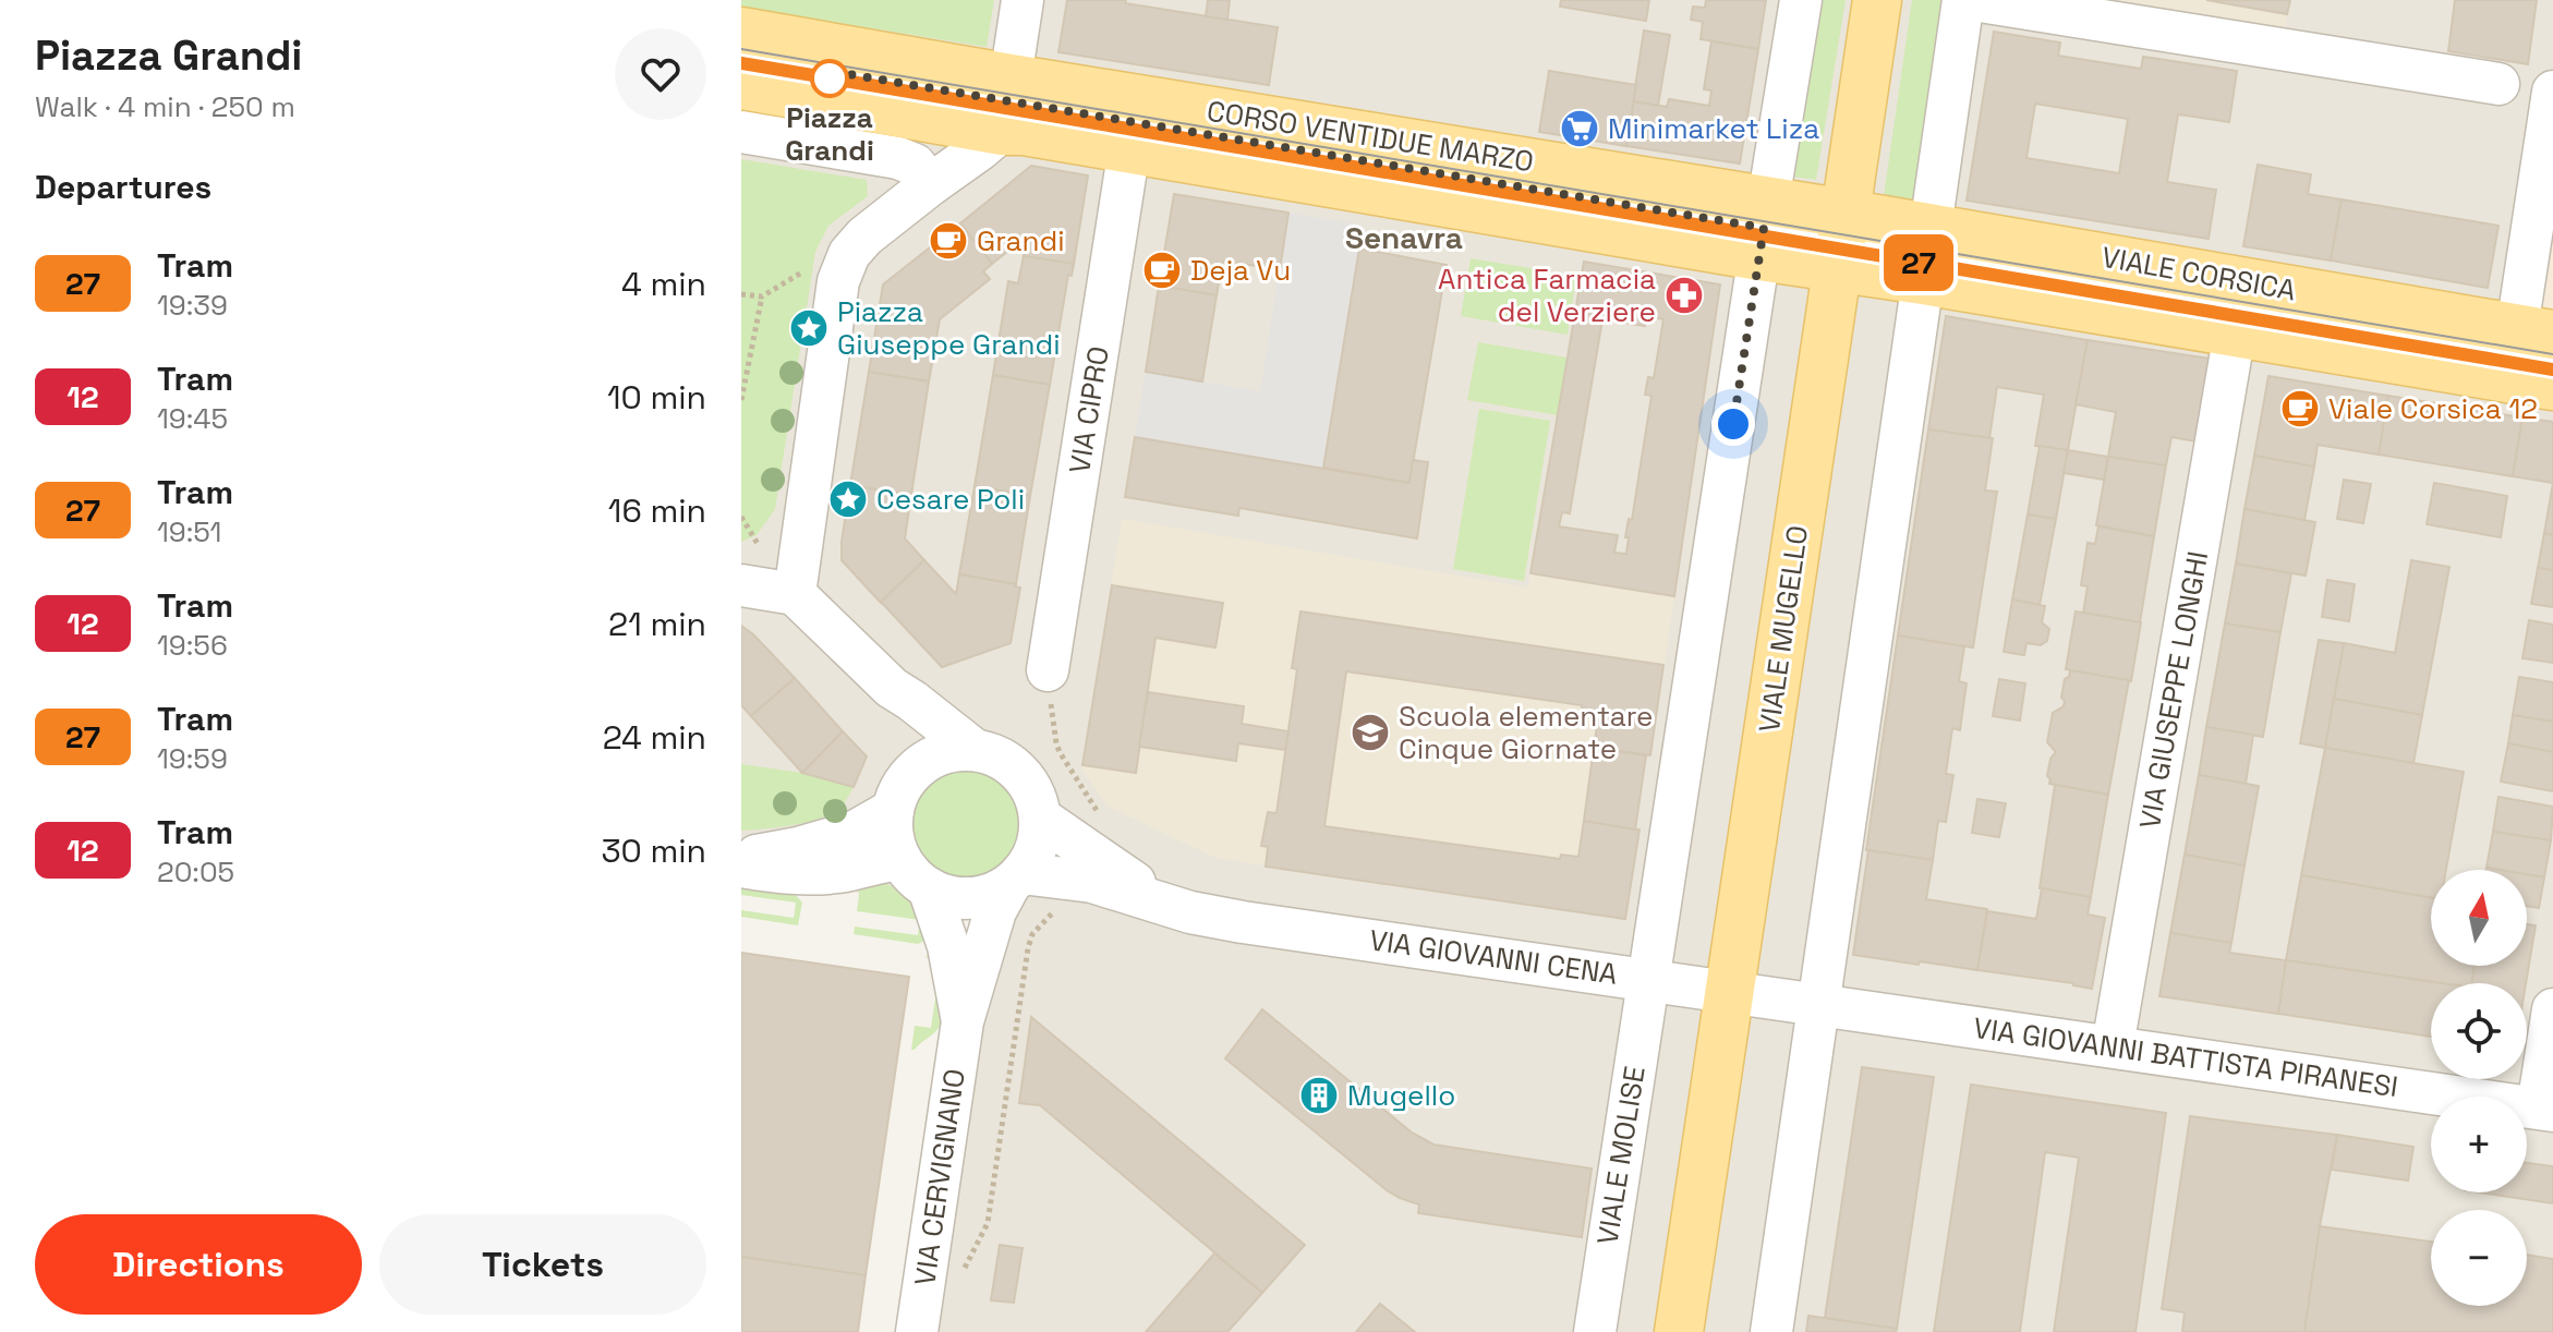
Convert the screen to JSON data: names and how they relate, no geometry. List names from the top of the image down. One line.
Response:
{"streets":{"main road":["CORSO VENTIDUE MARZO","VIALE CORSICA","VIALE MUGELLO"],"street":["VIA CIPRO","VIA GIUSEPPE LONGHI","VIA GIOVANNI CENA","VIA GIOVANNI BATTISTA PIRANESI","VIALE MOLISE","VIA CERVIGNANO"]},"crossings":[["CORSO VENTIDUE MARZO","VIALE CORSICA"],["CORSO VENTIDUE MARZO","VIA CIPRO"],["CORSO VENTIDUE MARZO","VIALE MUGELLO"],["VIALE CORSICA","VIALE MUGELLO"],["VIALE CORSICA","VIA GIUSEPPE LONGHI"],["VIALE MUGELLO","VIA GIOVANNI CENA"],["VIA GIUSEPPE LONGHI","VIA GIOVANNI BATTISTA PIRANESI"],["VIA GIOVANNI CENA","VIA GIOVANNI BATTISTA PIRANESI"],["VIA GIOVANNI CENA","VIALE MOLISE"],["VIA GIOVANNI CENA","VIA CERVIGNANO"]],"districts":["Senavra"],"places":{"other":["Piazza Grandi"],"supermarket":["Minimarket Liza"],"cafe":["Grandi","Deja Vu","Viale Corsica 12"],"pharmacy":["Antica Farmacia del Verziere"],"place":["Piazza Giuseppe Grandi","Cesare Poli"],"school or university":["Scuola elementare Cinque Giornate"],"building":["Mugello"]},"lines":["tram line 27"],"north":"top","page":{"heading":[["Piazza Grandi","Walk · 4 min · 250 m"],"Departures"],"on_map":"27","list":[{"mark":"27","name":"Tram","note":"19:39","value":"4 min"},{"mark":"12","name":"Tram","note":"19:45","value":"10 min"},{"mark":"27","name":"Tram","note":"19:51","value":"16 min"},{"mark":"12","name":"Tram","note":"19:56","value":"21 min"},{"mark":"27","name":"Tram","note":"19:59","value":"24 min"},{"mark":"12","name":"Tram","note":"20:05","value":"30 min"}],"map_buttons":["+","−"],"buttons":["Directions","Tickets"]}}
